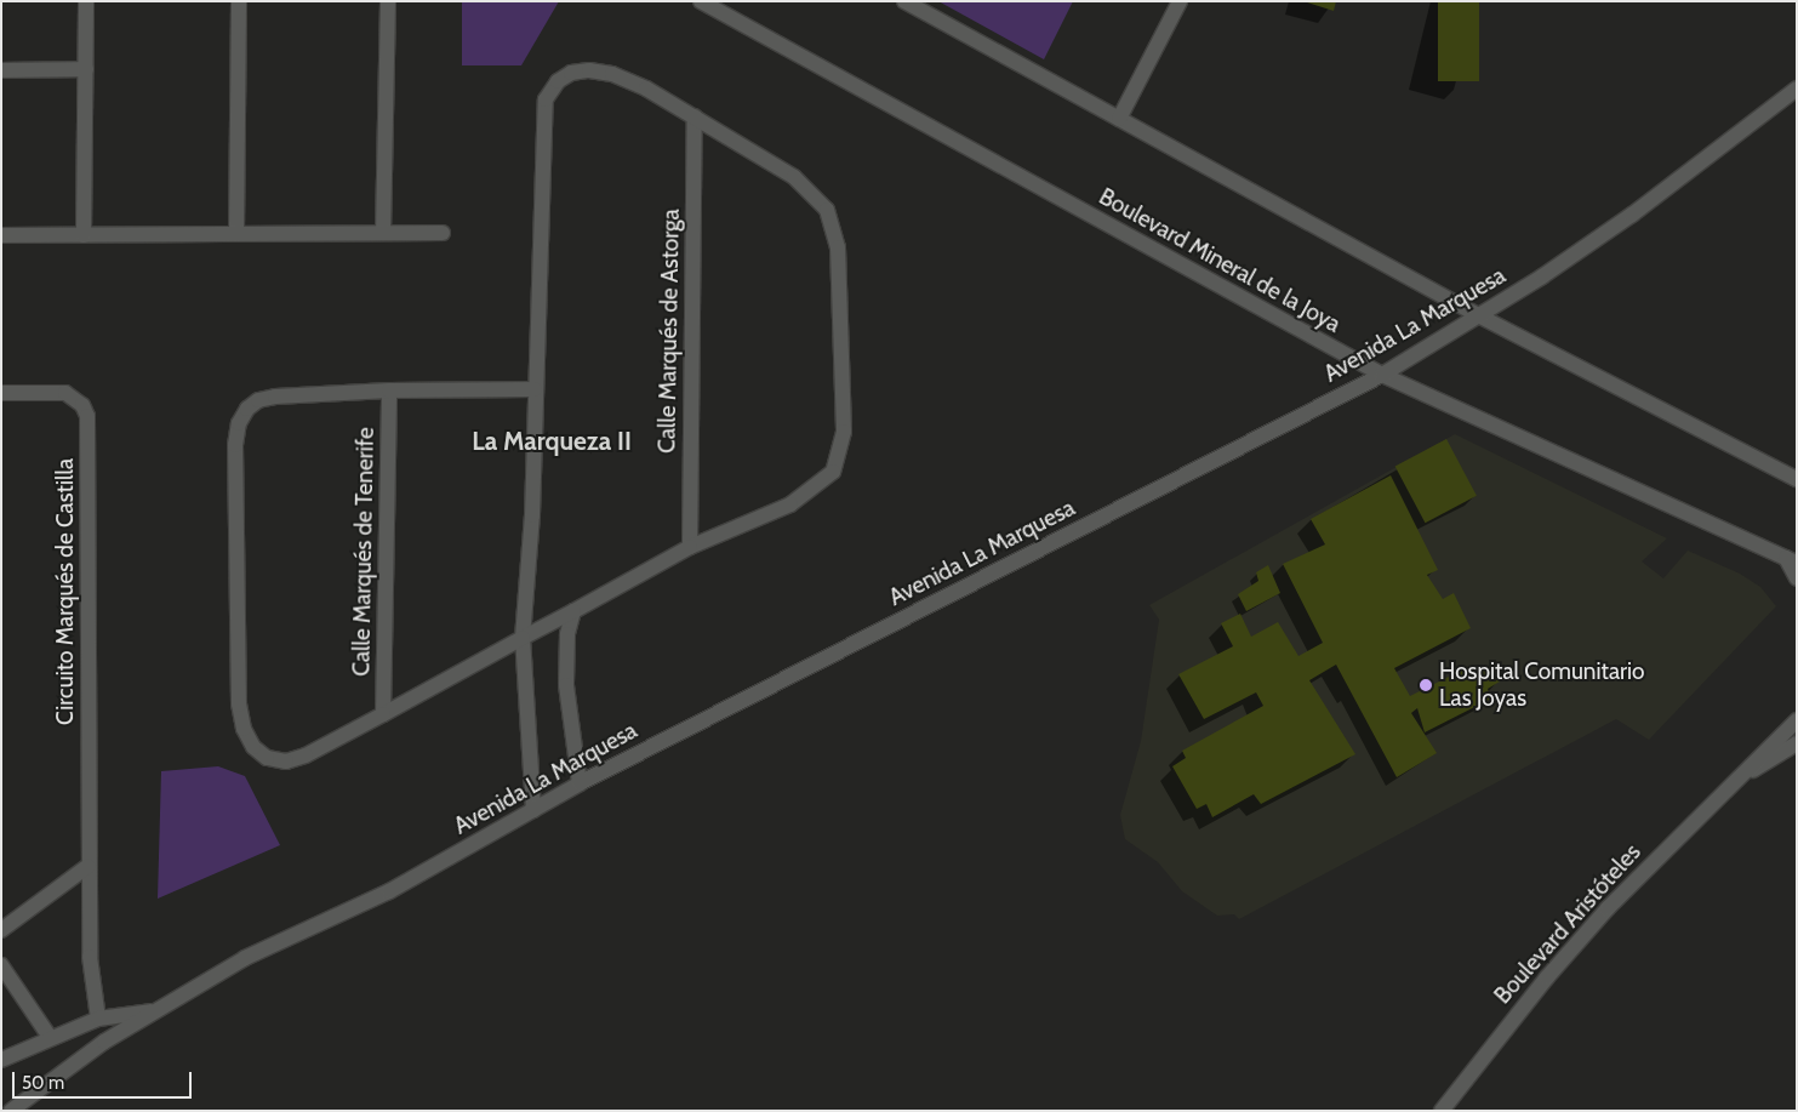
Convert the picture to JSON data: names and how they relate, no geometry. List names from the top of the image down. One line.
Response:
{"streets":{"street":["Boulevard Mineral de la Joya","Avenida La Marquesa","Calle Marqués de Astorga","Calle Marqués de Tenerife","Circuito Marqués de Castilla","Boulevard Aristóteles"]},"crossings":[["Boulevard Mineral de la Joya","Avenida La Marquesa"]],"districts":["La Marqueza II"],"places":["Hospital Comunitario Las Joyas"],"scale_bar":"50 m"}
